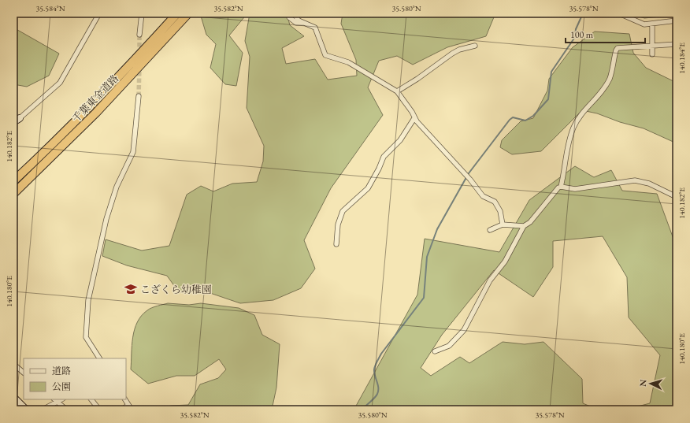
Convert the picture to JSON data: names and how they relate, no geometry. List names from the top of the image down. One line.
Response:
{"streets":{"highway":["千葉東金道路"]},"places":{"school or university":["こざくら幼稚園"]},"legend":["道路","公園"],"scale_bar":"100 m","north":"left","coordinates":["35.584°N","35.582°N","35.580°N","35.578°N","140.184°E","140.182°E","140.180°E"]}
